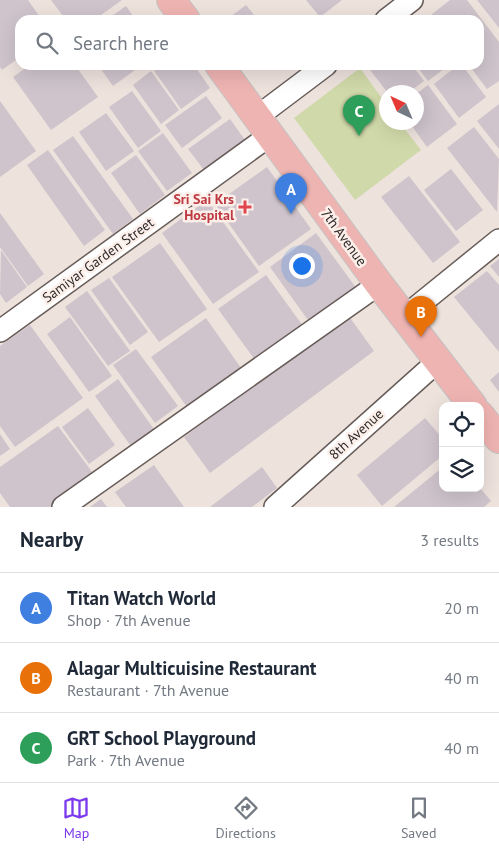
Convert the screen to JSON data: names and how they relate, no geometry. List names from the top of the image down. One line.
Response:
{"streets":{"main road":["7th Avenue"],"street":["Samiyar Garden Street","8th Avenue"]},"crossings":[["7th Avenue","Samiyar Garden Street"],["7th Avenue","8th Avenue"]],"places":{"health":["Sri Sai Krs Hospital"]},"north":"top left","page":{"search":"Search here","pins":["C","A","B"],"heading":["Nearby","3 results"],"list":[{"mark":"A","name":"Titan Watch World","note":"Shop · 7th Avenue","value":"20 m"},{"mark":"B","name":"Alagar Multicuisine Restaurant","note":"Restaurant · 7th Avenue","value":"40 m"},{"mark":"C","name":"GRT School Playground","note":"Park · 7th Avenue","value":"40 m"}],"nav":["Map","Directions","Saved"]}}
